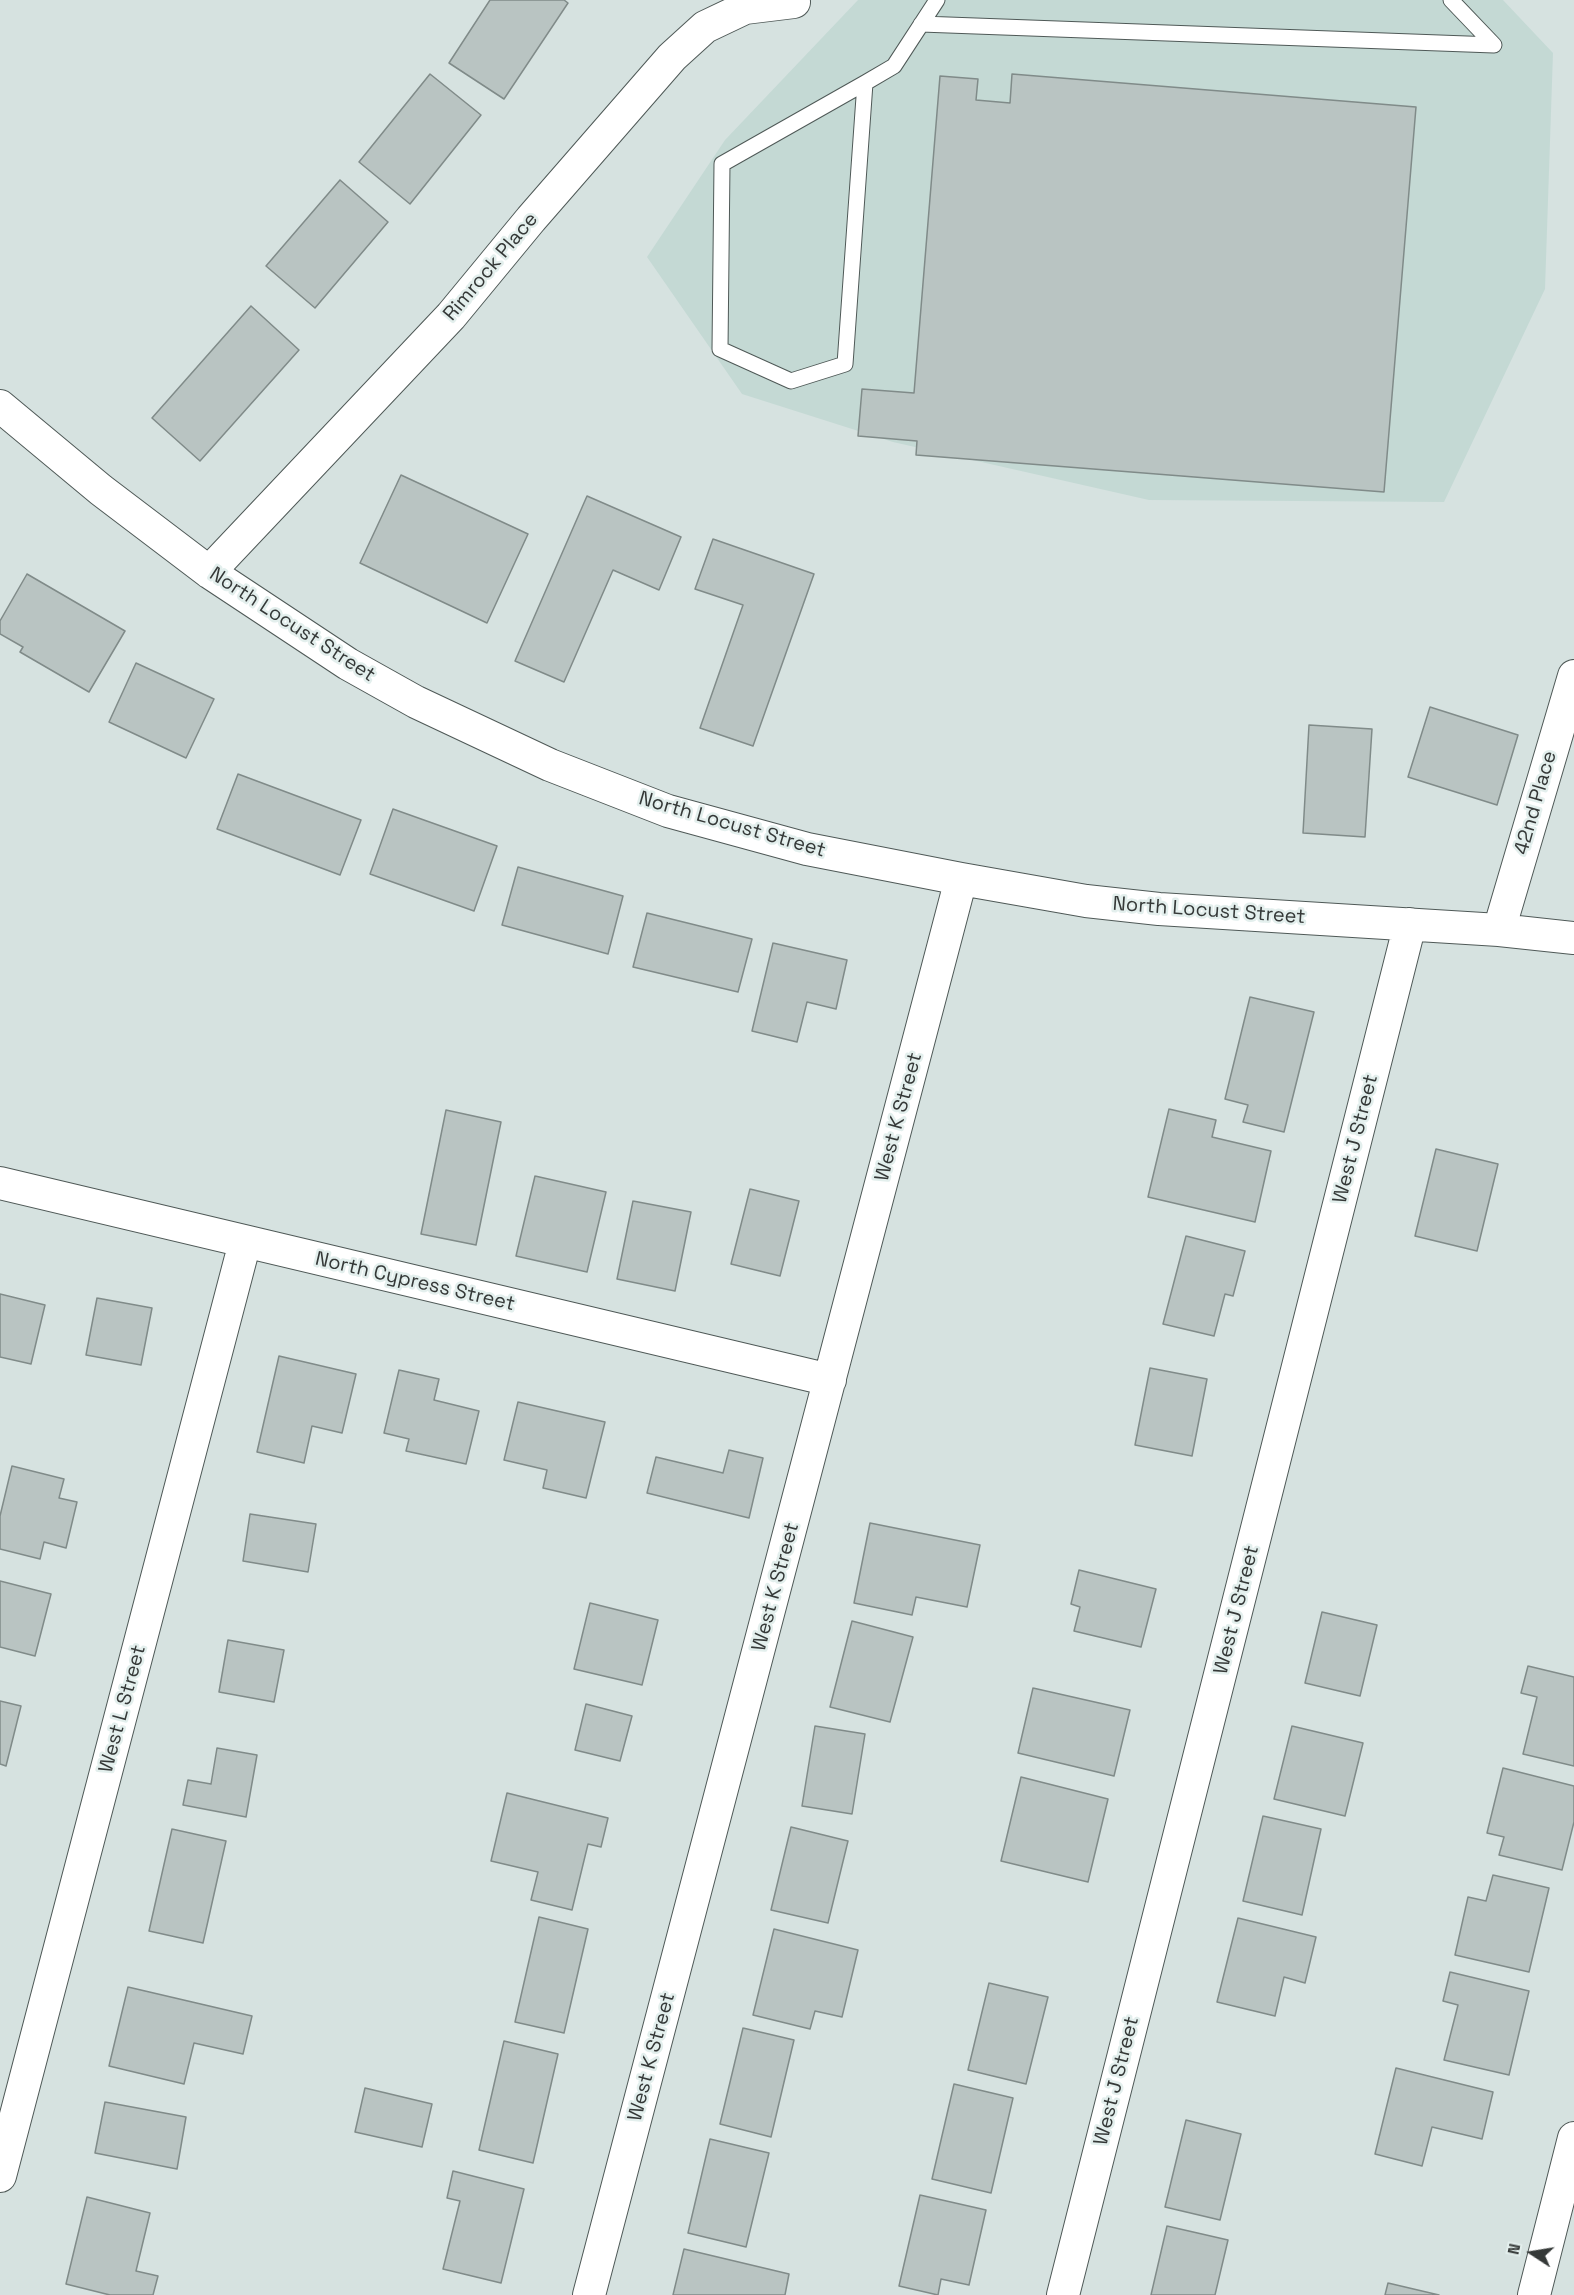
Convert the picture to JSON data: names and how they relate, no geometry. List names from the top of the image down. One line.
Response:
{"streets":{"street":["Rimrock Place","North Locust Street","42nd Place","West K Street","West J Street","North Cypress Street","West L Street"]},"crossings":[["Rimrock Place","North Locust Street"],["North Locust Street","42nd Place"],["North Locust Street","West K Street"],["North Locust Street","West J Street"],["West K Street","North Cypress Street"],["North Cypress Street","West L Street"]],"north":"left"}
